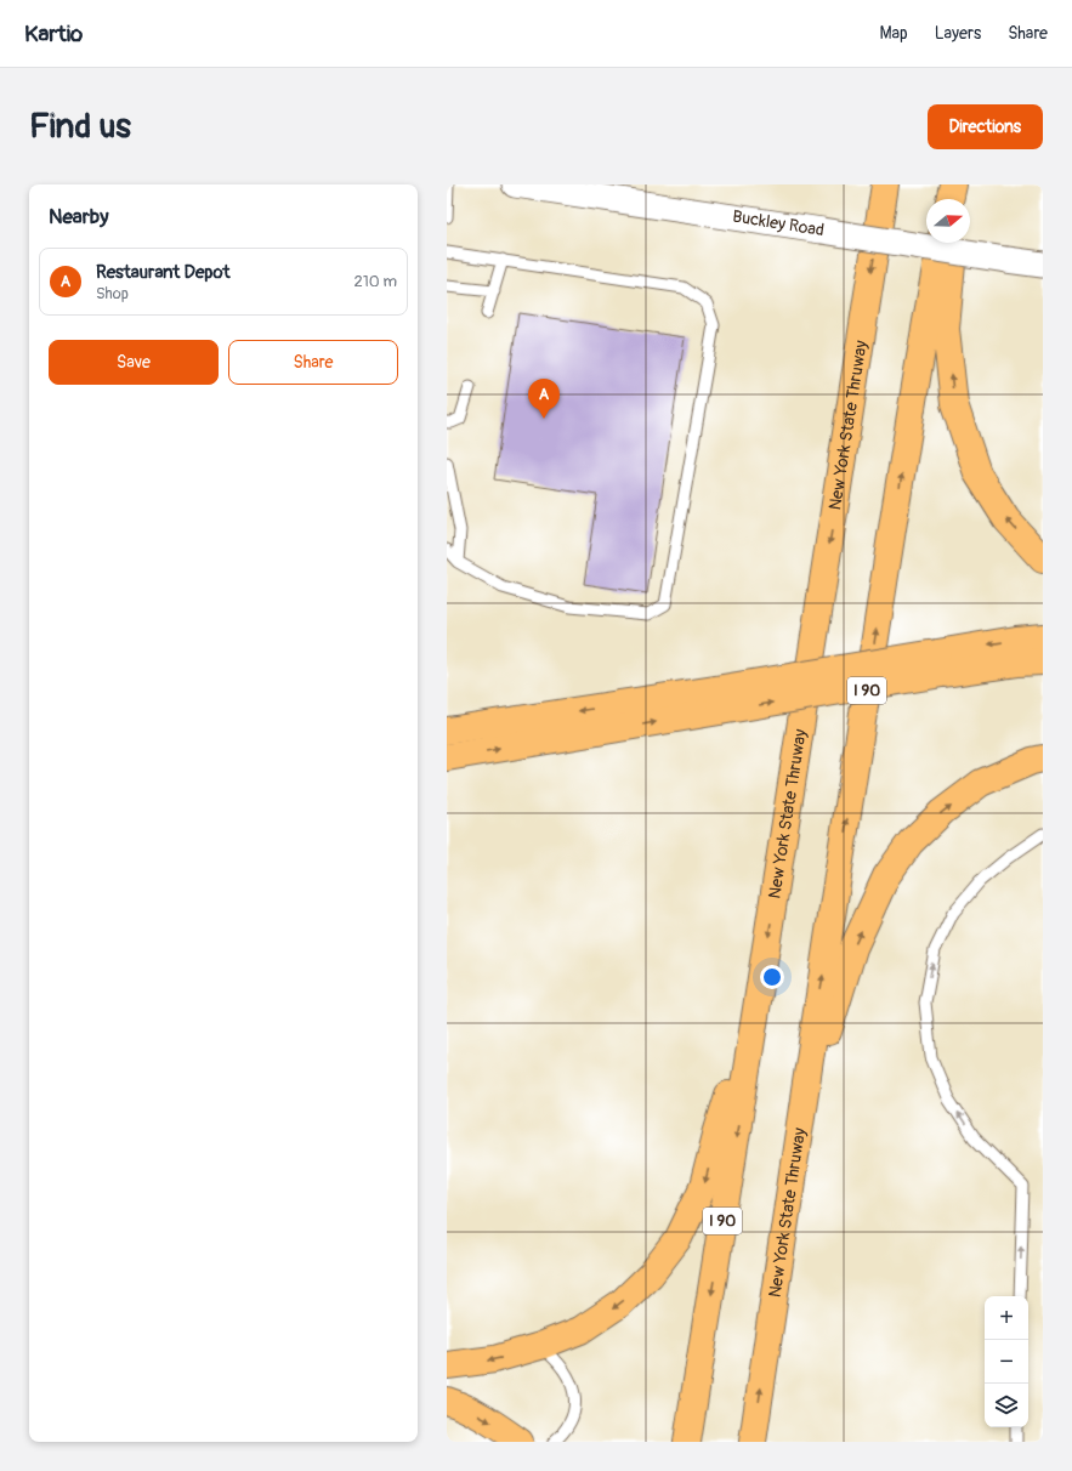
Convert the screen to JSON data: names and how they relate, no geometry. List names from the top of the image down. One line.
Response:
{"streets":{"highway":["New York State Thruway","I 90"],"street":["Buckley Road"]},"north":"right","page":{"header":"Kartio","nav":["Map","Layers","Share"],"buttons":["Directions",["Save","Share"]],"title":"Find us","heading":"Nearby","list":[{"mark":"A","name":"Restaurant Depot","note":"Shop","value":"210 m"}],"pins":"A","map_buttons":["+","−"]}}
